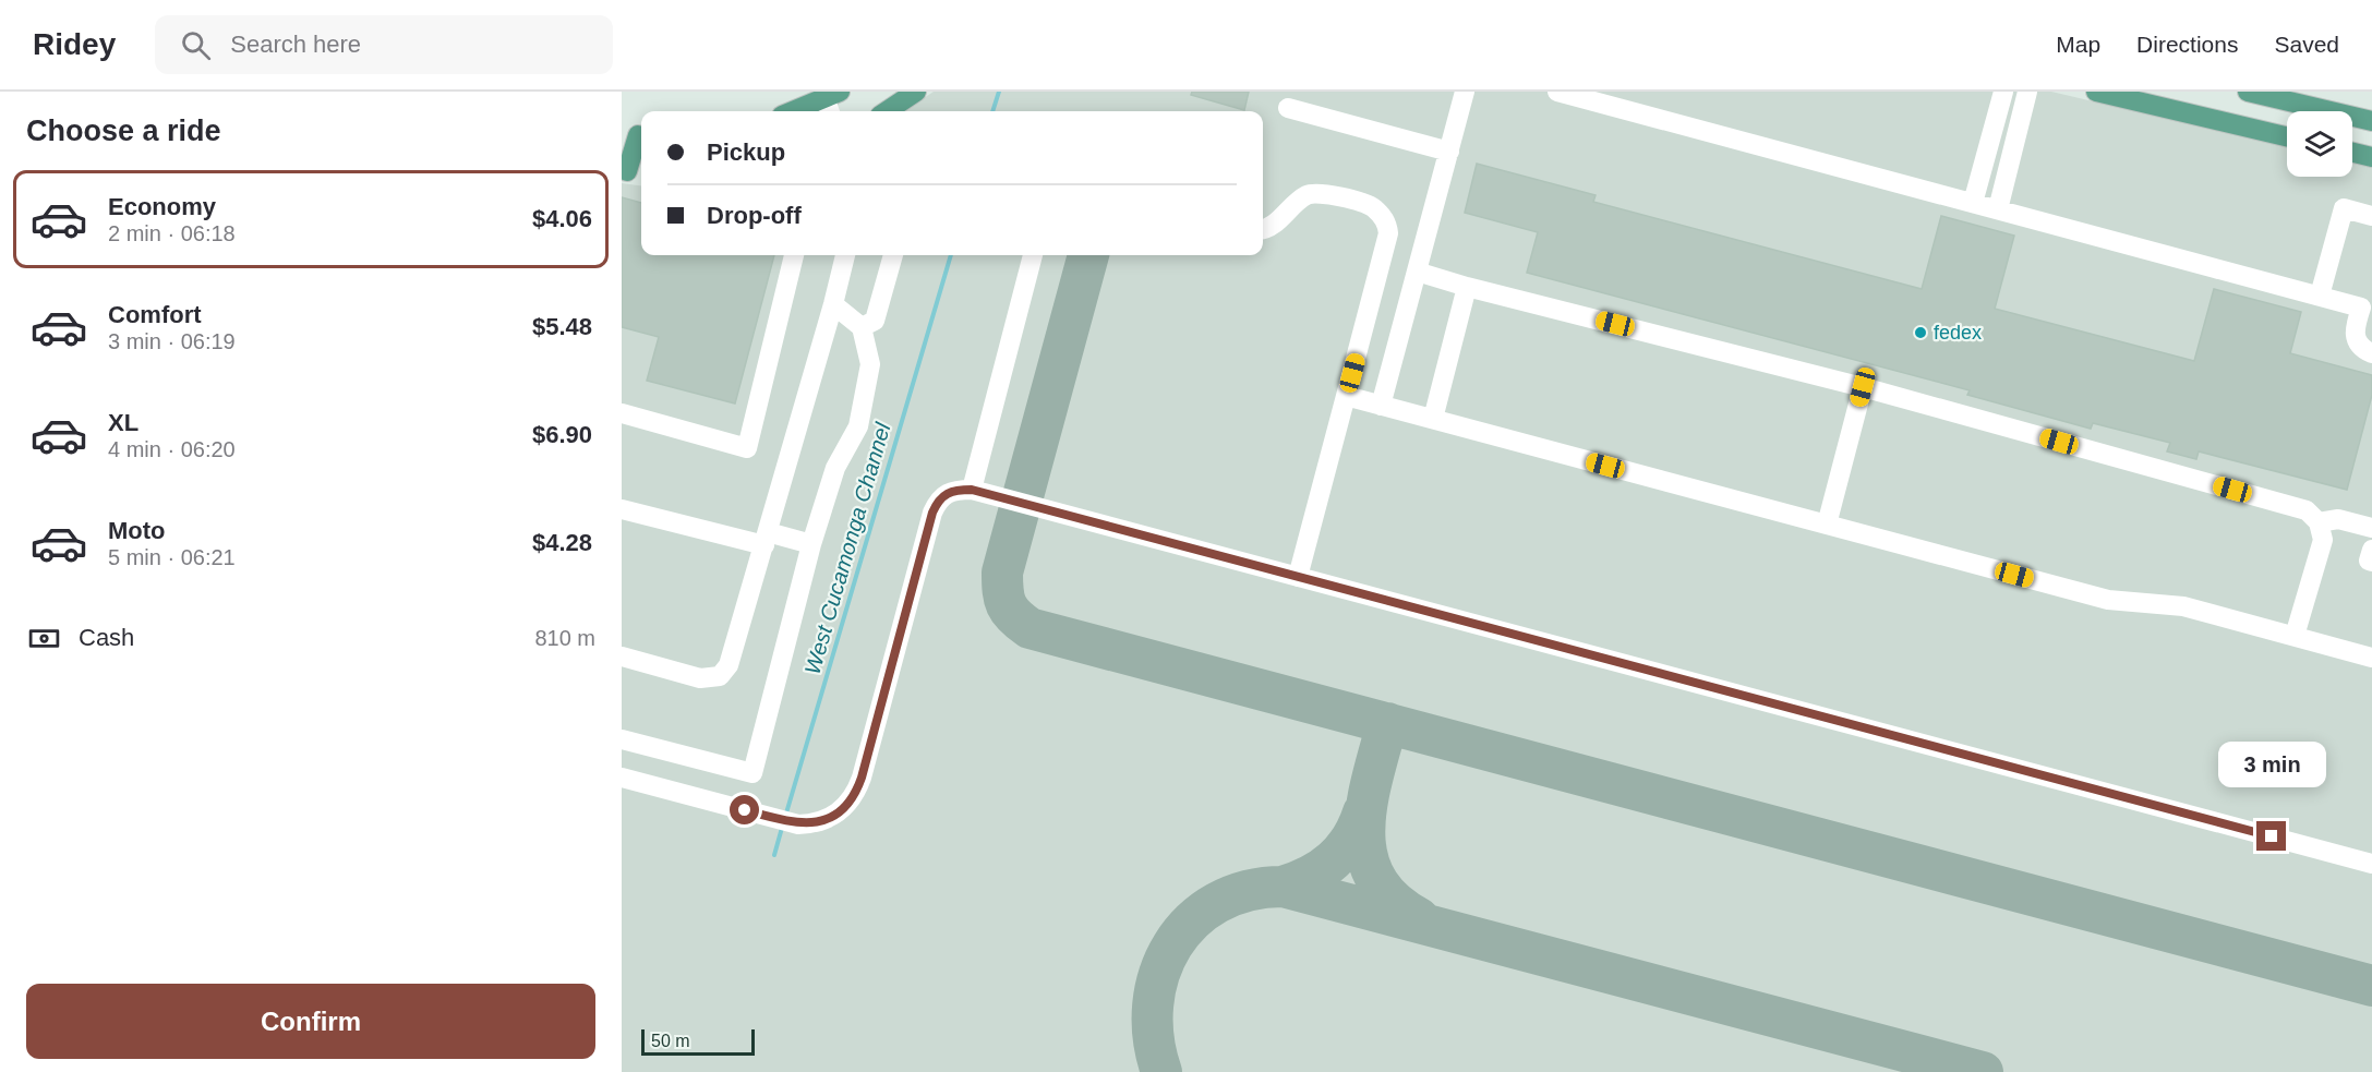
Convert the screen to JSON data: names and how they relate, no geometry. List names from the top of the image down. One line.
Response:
{"water":["West Cucamonga Channel"],"places":["fedex"],"scale_bar":"50 m","page":{"header":"Ridey","search":"Search here","nav":["Map","Directions","Saved"],"heading":"Choose a ride","banner":["Pickup","Drop-off"],"list":[{"name":"Economy","note":"2 min · 06:18","value":"$4.06"},{"name":"Comfort","note":"3 min · 06:19","value":"$5.48"},{"name":"XL","note":"4 min · 06:20","value":"$6.90"},{"name":"Moto","note":"5 min · 06:21","value":"$4.28"}],"pay":["Cash","810 m"],"bubble":"3 min","buttons":"Confirm","scale":"50 m"}}
